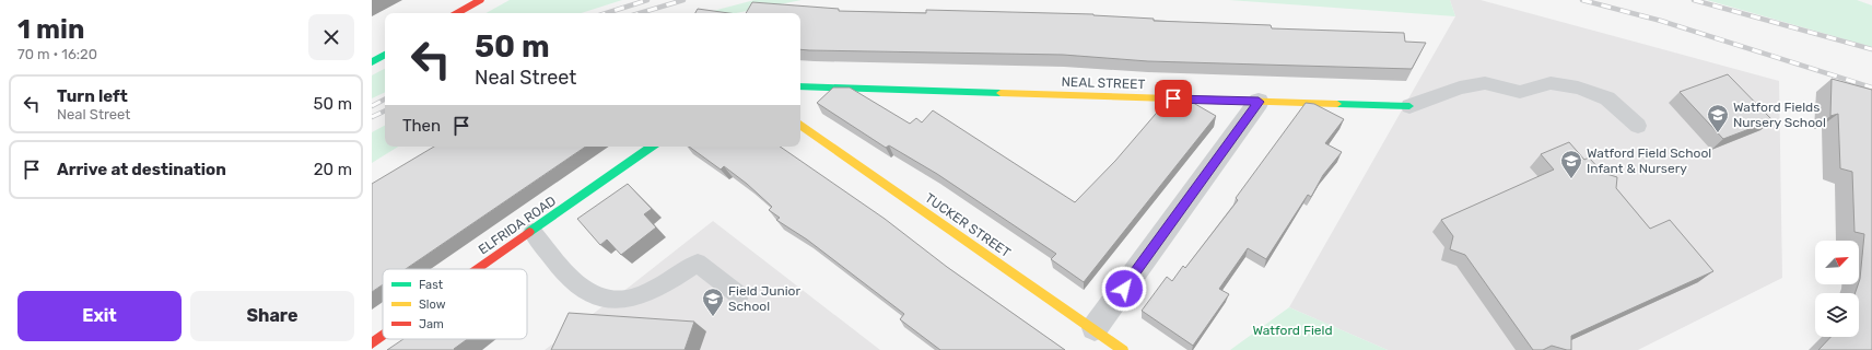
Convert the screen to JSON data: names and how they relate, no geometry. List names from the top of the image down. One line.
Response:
{"streets":{"street":["NEAL STREET","ELFRIDA ROAD","TUCKER STREET"]},"parks":["Watford Field"],"places":{"school or university":["Watford Fields Nursery School","Watford Field School Infant & Nursery","Field Junior School"]},"legend":["Fast","Slow","Jam"],"north":"top right","page":{"heading":["1 min","70 m · 16:20"],"turn":["50 m","Neal Street"],"list":[{"name":"Turn left","note":"Neal Street","value":"50 m"},{"name":"Arrive at destination","value":"20 m"}],"then":"Then","buttons":["Exit","Share"]}}
